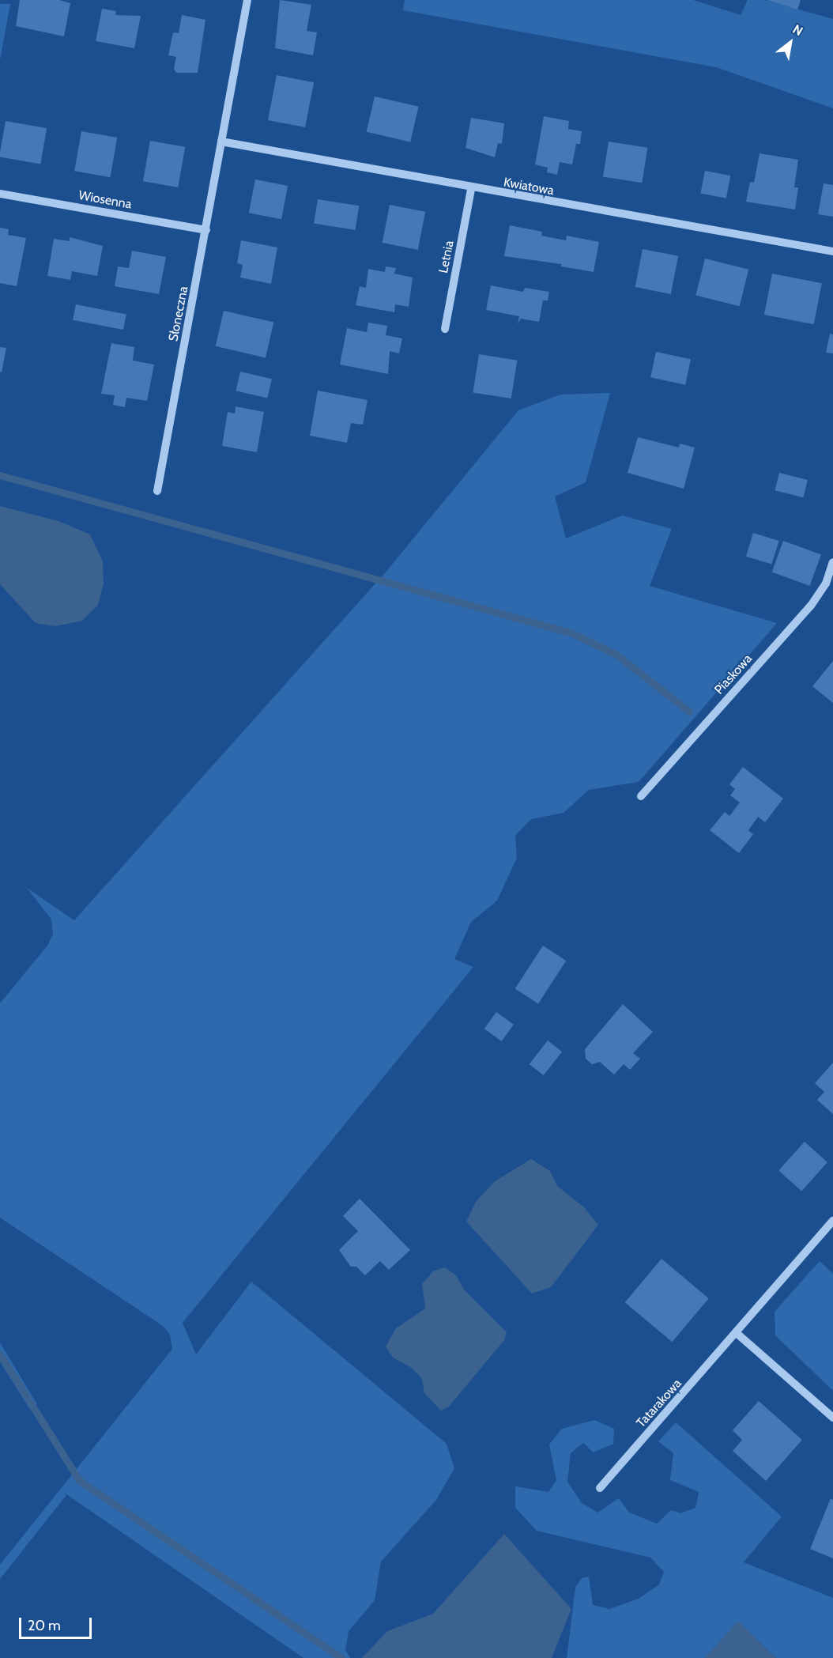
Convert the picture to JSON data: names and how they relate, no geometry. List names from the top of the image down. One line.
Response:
{"streets":{"street":["Kwiatowa","Wiosenna","Letnia","Słoneczna","Piaskowa","Tatarakowa"]},"crossings":[["Kwiatowa","Letnia"],["Kwiatowa","Słoneczna"],["Wiosenna","Słoneczna"]],"scale_bar":"20 m","north":"top right"}
